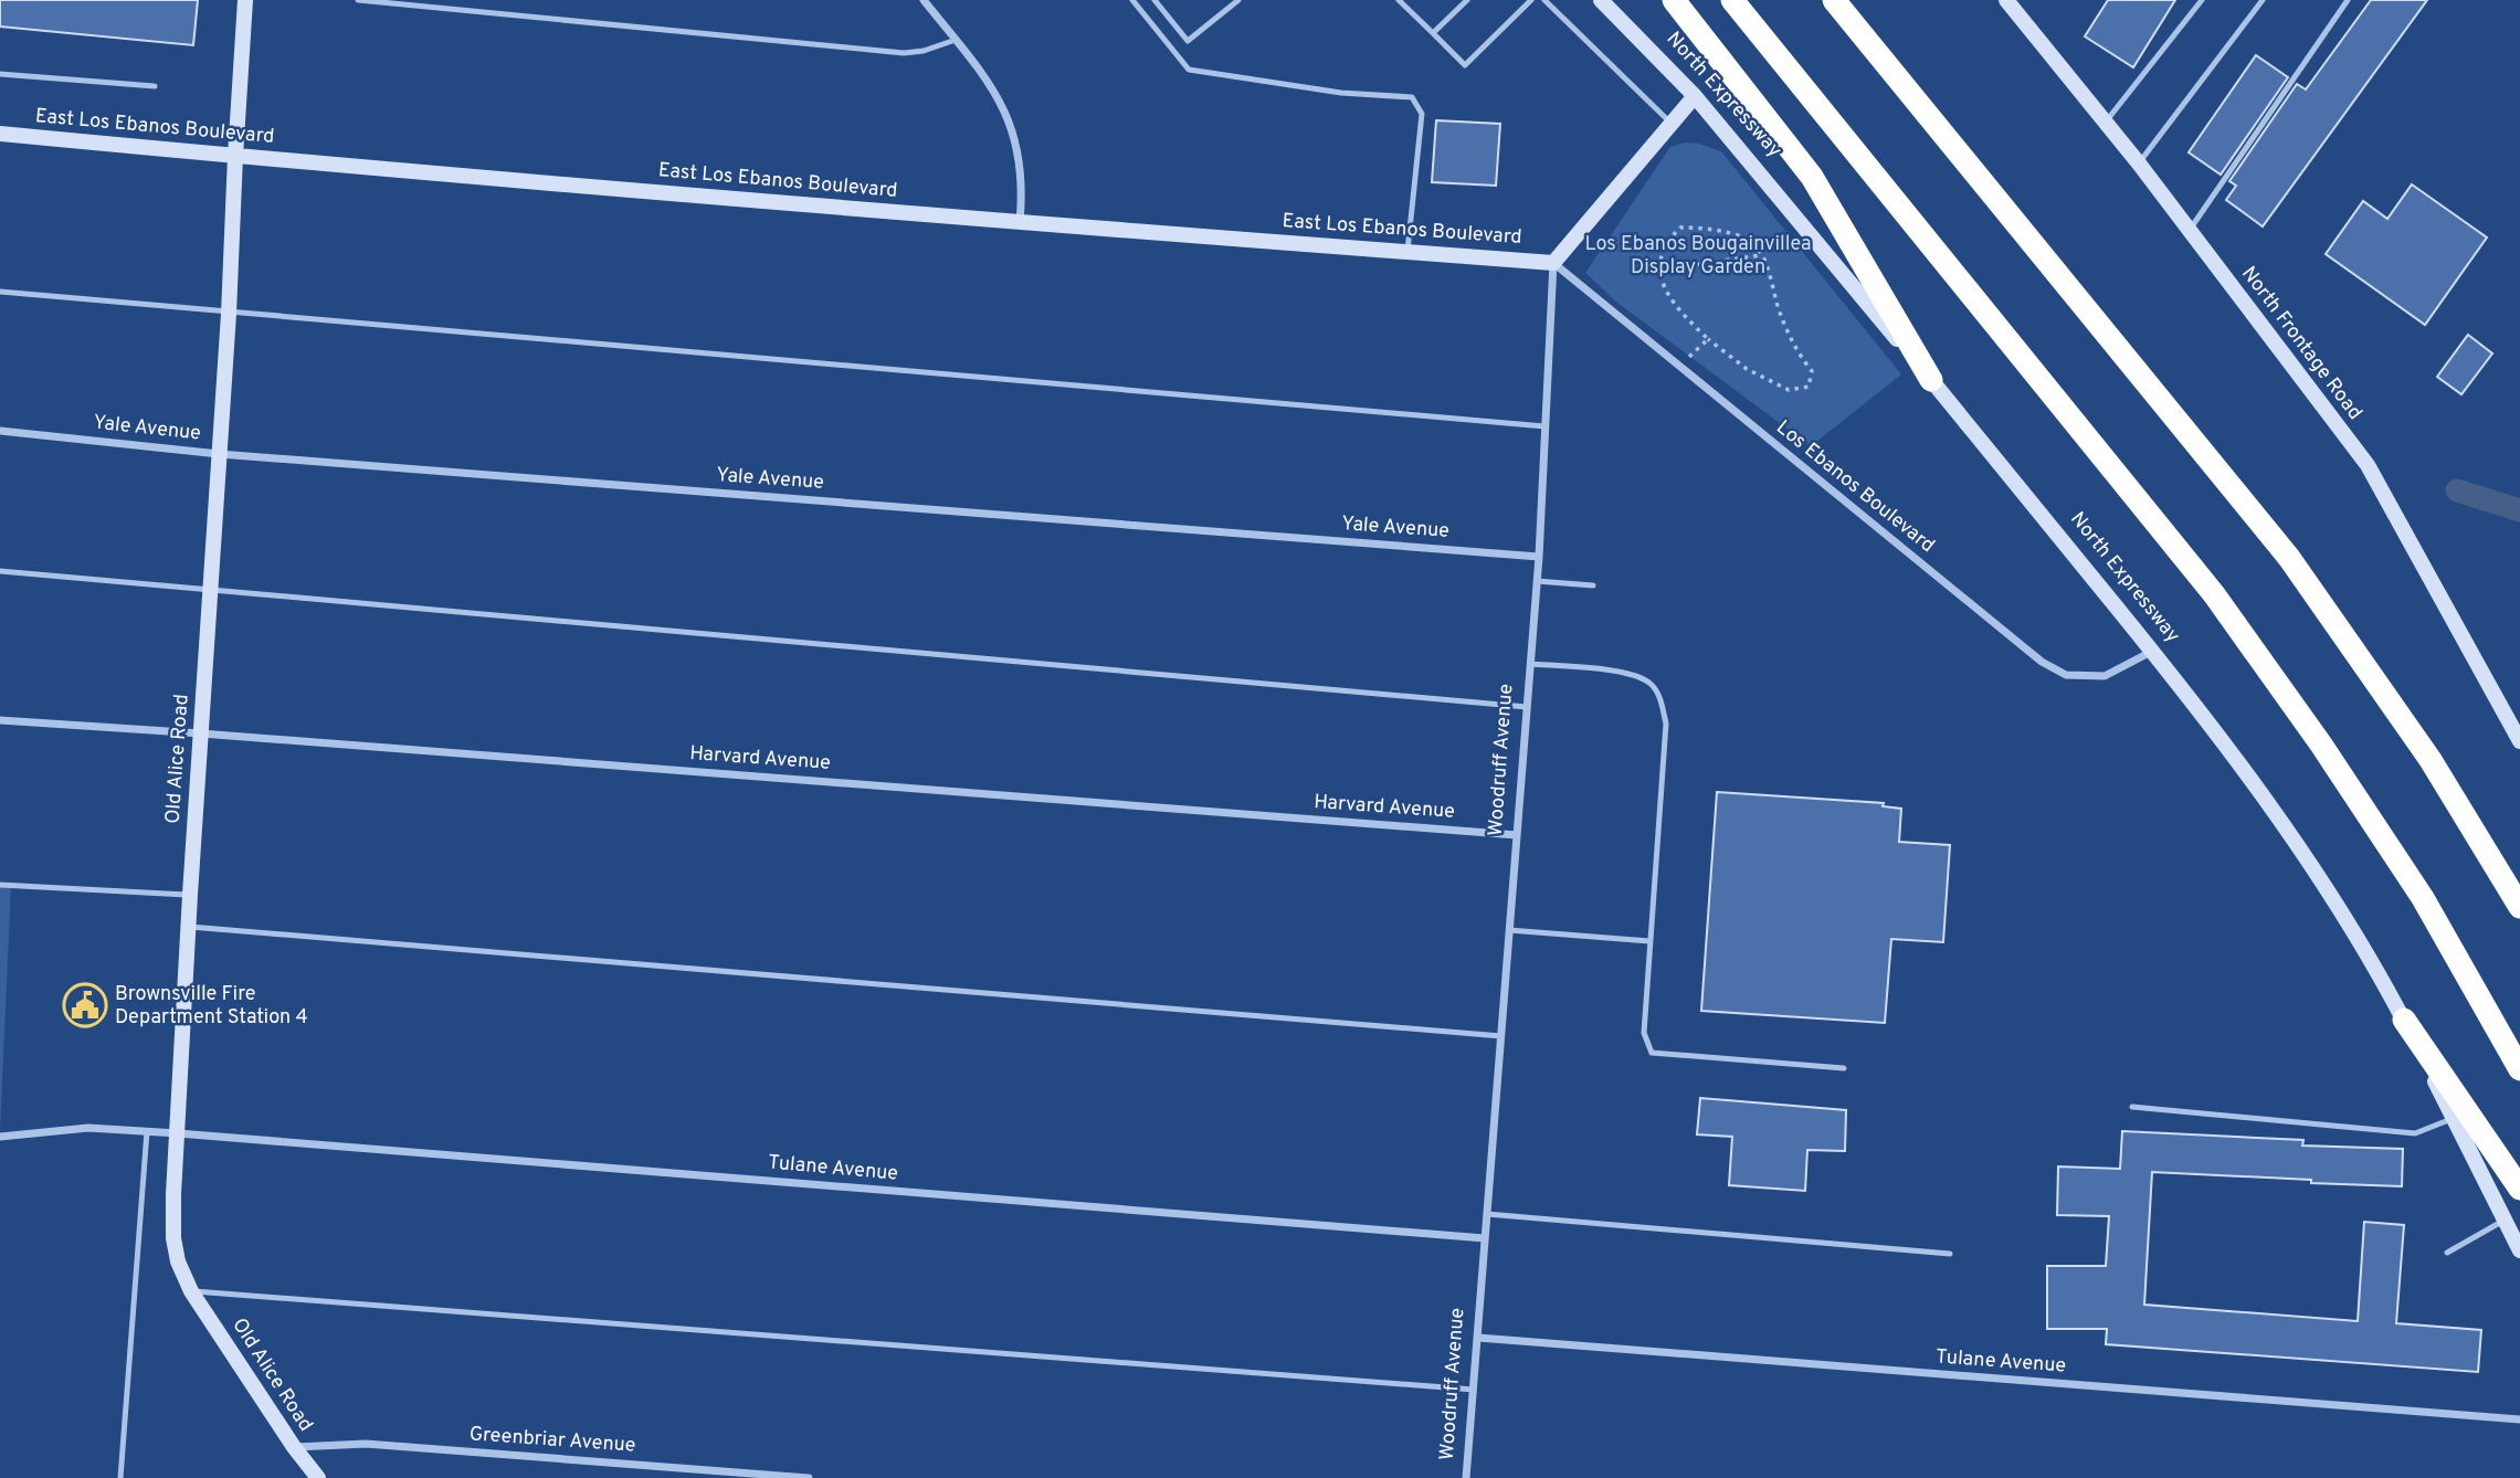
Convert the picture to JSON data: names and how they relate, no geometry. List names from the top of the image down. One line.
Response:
{"streets":{"street":["North Expressway","East Los Ebanos Boulevard","North Frontage Road","Yale Avenue","Los Ebanos Boulevard","Old Alice Road","Harvard Avenue","Woodruff Avenue","Tulane Avenue","Greenbriar Avenue"]},"crossings":[["North Expressway","Los Ebanos Boulevard"],["East Los Ebanos Boulevard","Los Ebanos Boulevard"],["East Los Ebanos Boulevard","Old Alice Road"],["East Los Ebanos Boulevard","Woodruff Avenue"],["Yale Avenue","Old Alice Road"],["Yale Avenue","Woodruff Avenue"],["Los Ebanos Boulevard","Woodruff Avenue"],["Old Alice Road","Harvard Avenue"],["Old Alice Road","Tulane Avenue"],["Old Alice Road","Greenbriar Avenue"],["Harvard Avenue","Woodruff Avenue"],["Woodruff Avenue","Tulane Avenue"]],"parks":["Los Ebanos Bougainvillea Display Garden"],"places":{"public building":["Brownsville Fire Department Station 4"]}}
